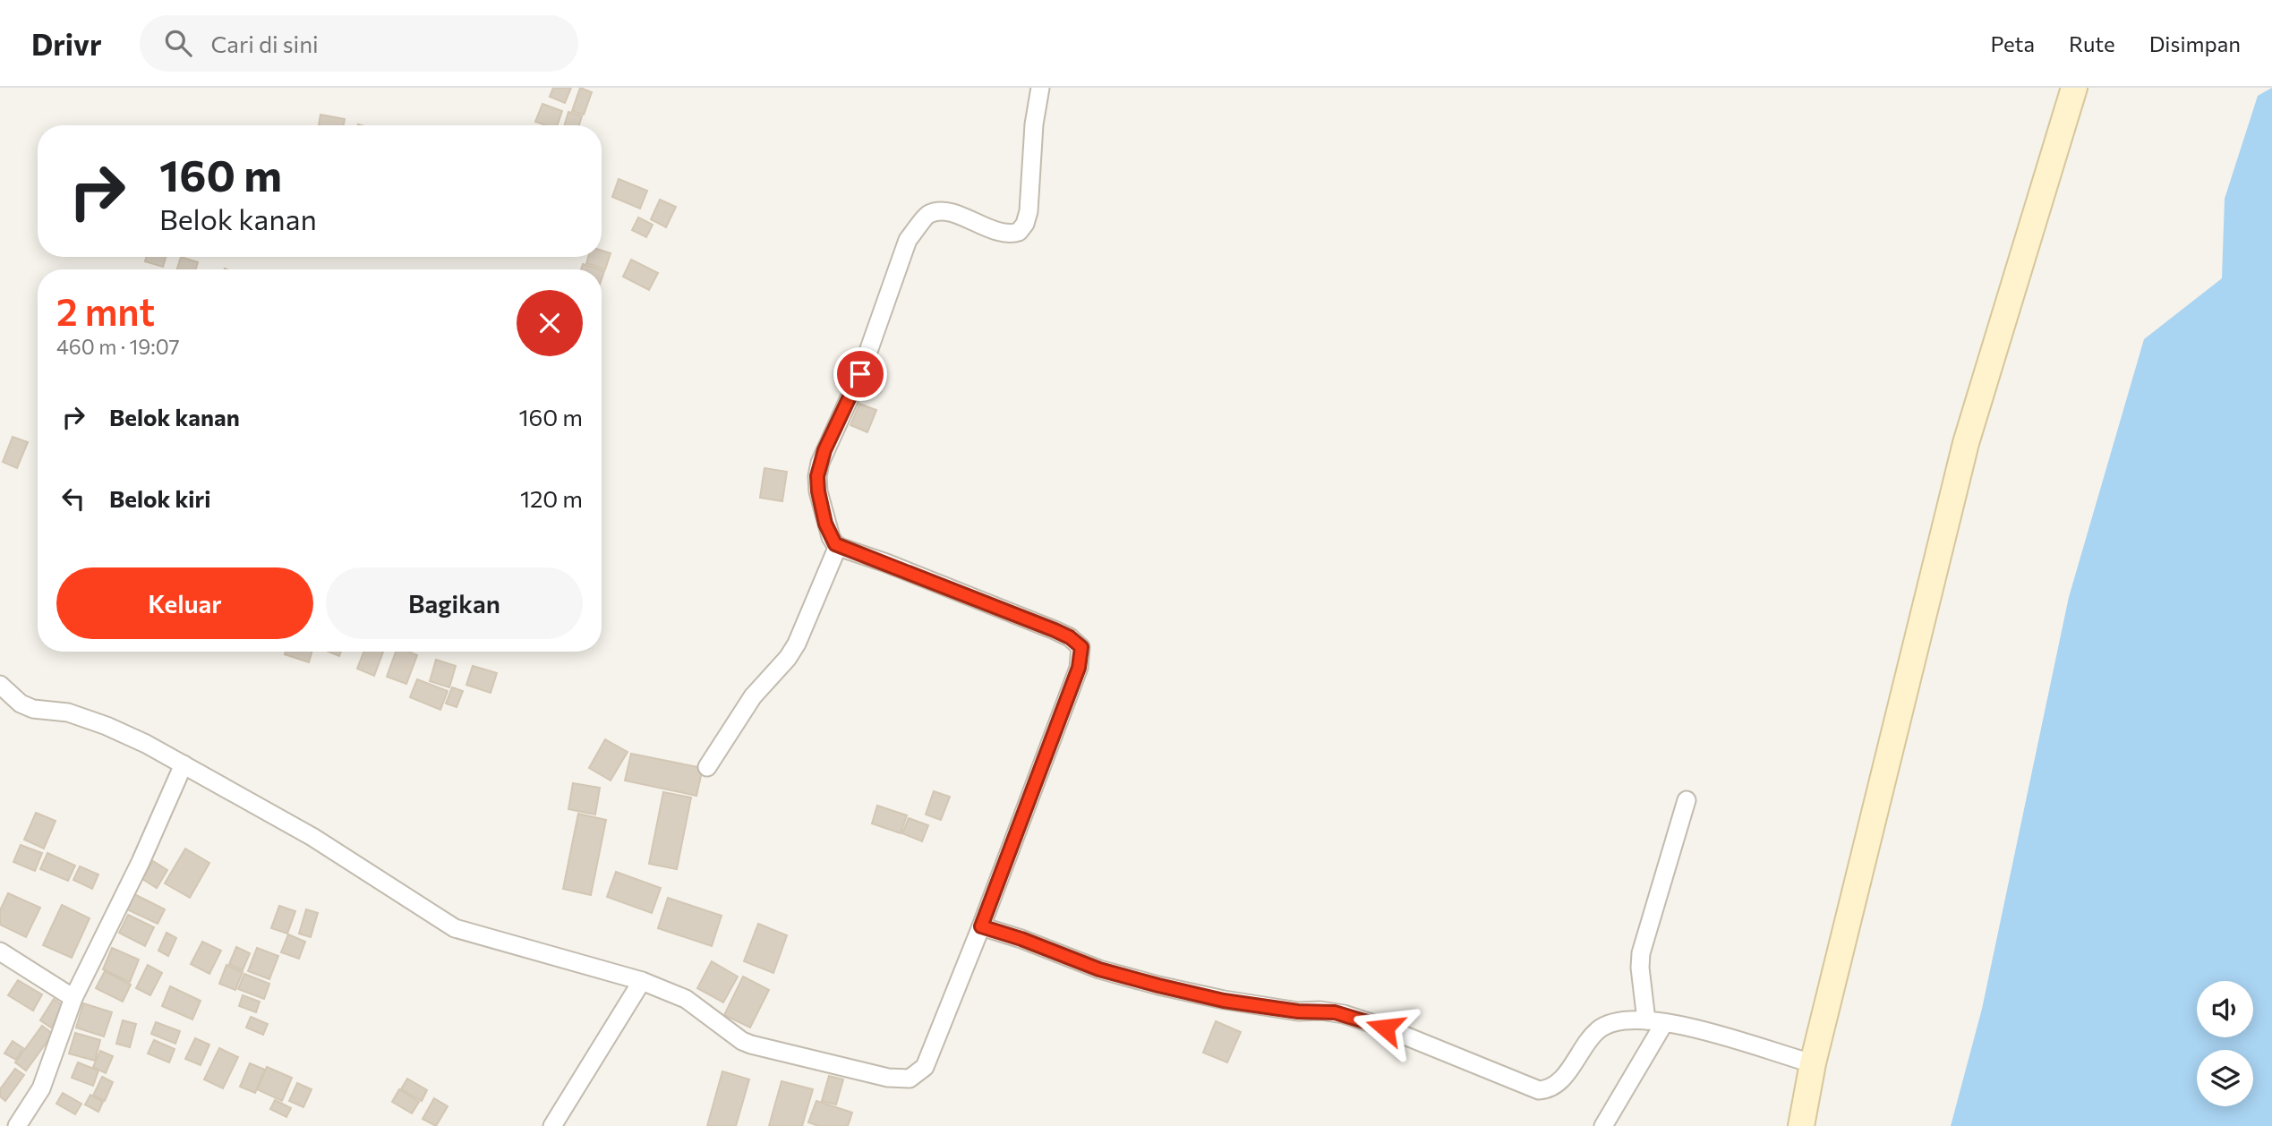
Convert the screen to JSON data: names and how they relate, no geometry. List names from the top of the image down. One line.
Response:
{"page":{"header":"Drivr","search":"Cari di sini","nav":["Peta","Rute","Disimpan"],"turn":["160 m","Belok kanan"],"heading":["2 mnt","460 m · 19:07"],"list":[{"name":"Belok kanan","value":"160 m"},{"name":"Belok kiri","value":"120 m"}],"buttons":["Keluar","Bagikan"]}}
